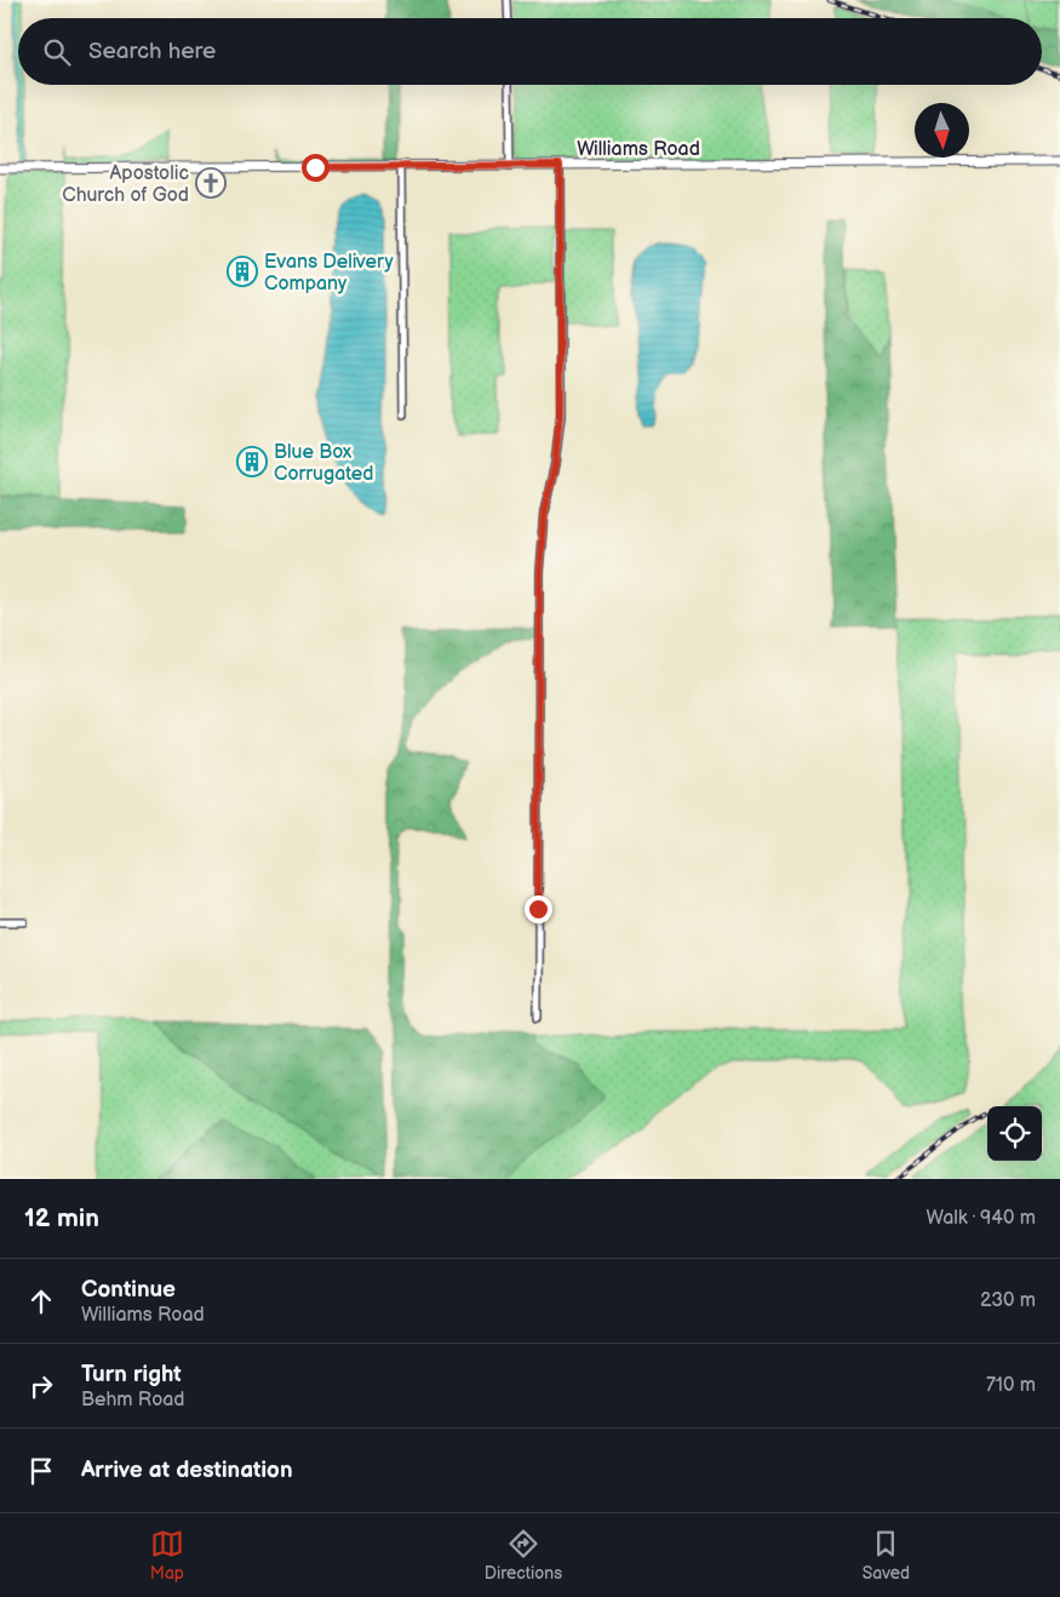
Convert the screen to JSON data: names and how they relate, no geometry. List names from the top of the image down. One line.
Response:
{"streets":{"main road":["Williams Road"]},"places":{"church":["Apostolic Church of God"],"building":["Evans Delivery Company","Blue Box Corrugated"]},"north":"bottom","page":{"search":"Search here","heading":["12 min","Walk · 940 m"],"list":[["Continue","Williams Road","230 m"],["Turn right","Behm Road","710 m"],"Arrive at destination"],"nav":["Map","Directions","Saved"]}}
